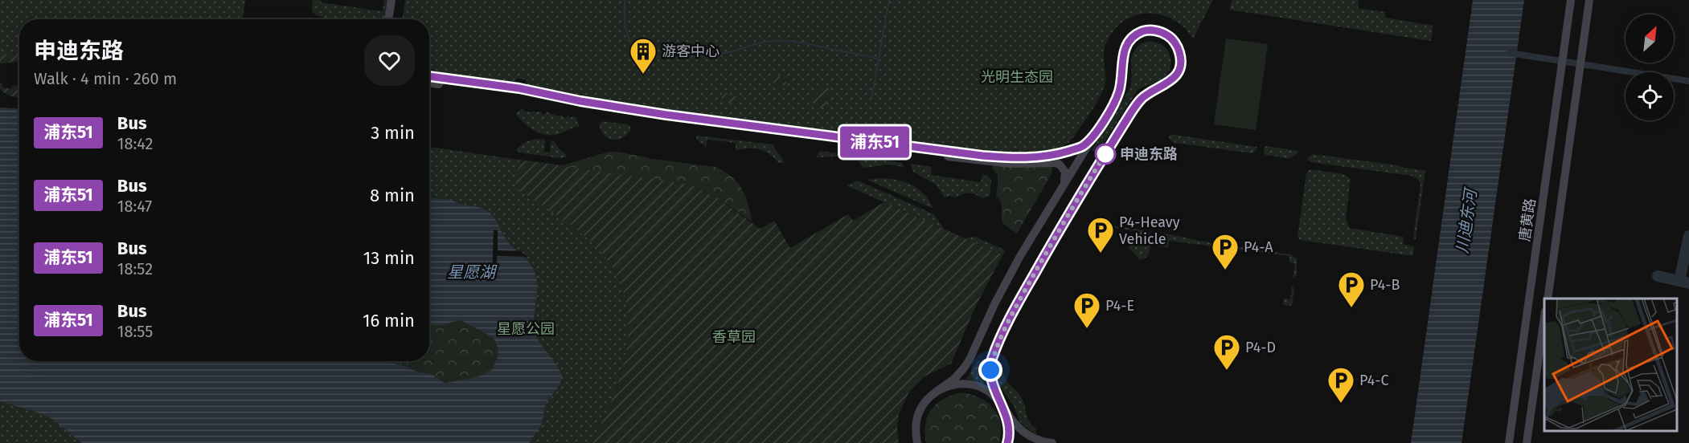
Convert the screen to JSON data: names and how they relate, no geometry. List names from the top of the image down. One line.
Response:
{"streets":{"street":["唐黄路"]},"water":["川迪东河","星愿湖"],"parks":["光明生态园","星愿公园","香草园"],"places":{"building":["游客中心"],"other":["申迪东路"],"parking":["P4-Heavy Vehicle","P4-A","P4-B","P4-E","P4-D","P4-C"]},"lines":["bus line 浦东51"],"north":"top right","page":{"on_map":"浦东51","heading":["申迪东路","Walk · 4 min · 260 m"],"list":[{"mark":"浦东51","name":"Bus","note":"18:42","value":"3 min"},{"mark":"浦东51","name":"Bus","note":"18:47","value":"8 min"},{"mark":"浦东51","name":"Bus","note":"18:52","value":"13 min"},{"mark":"浦东51","name":"Bus","note":"18:55","value":"16 min"}]}}
